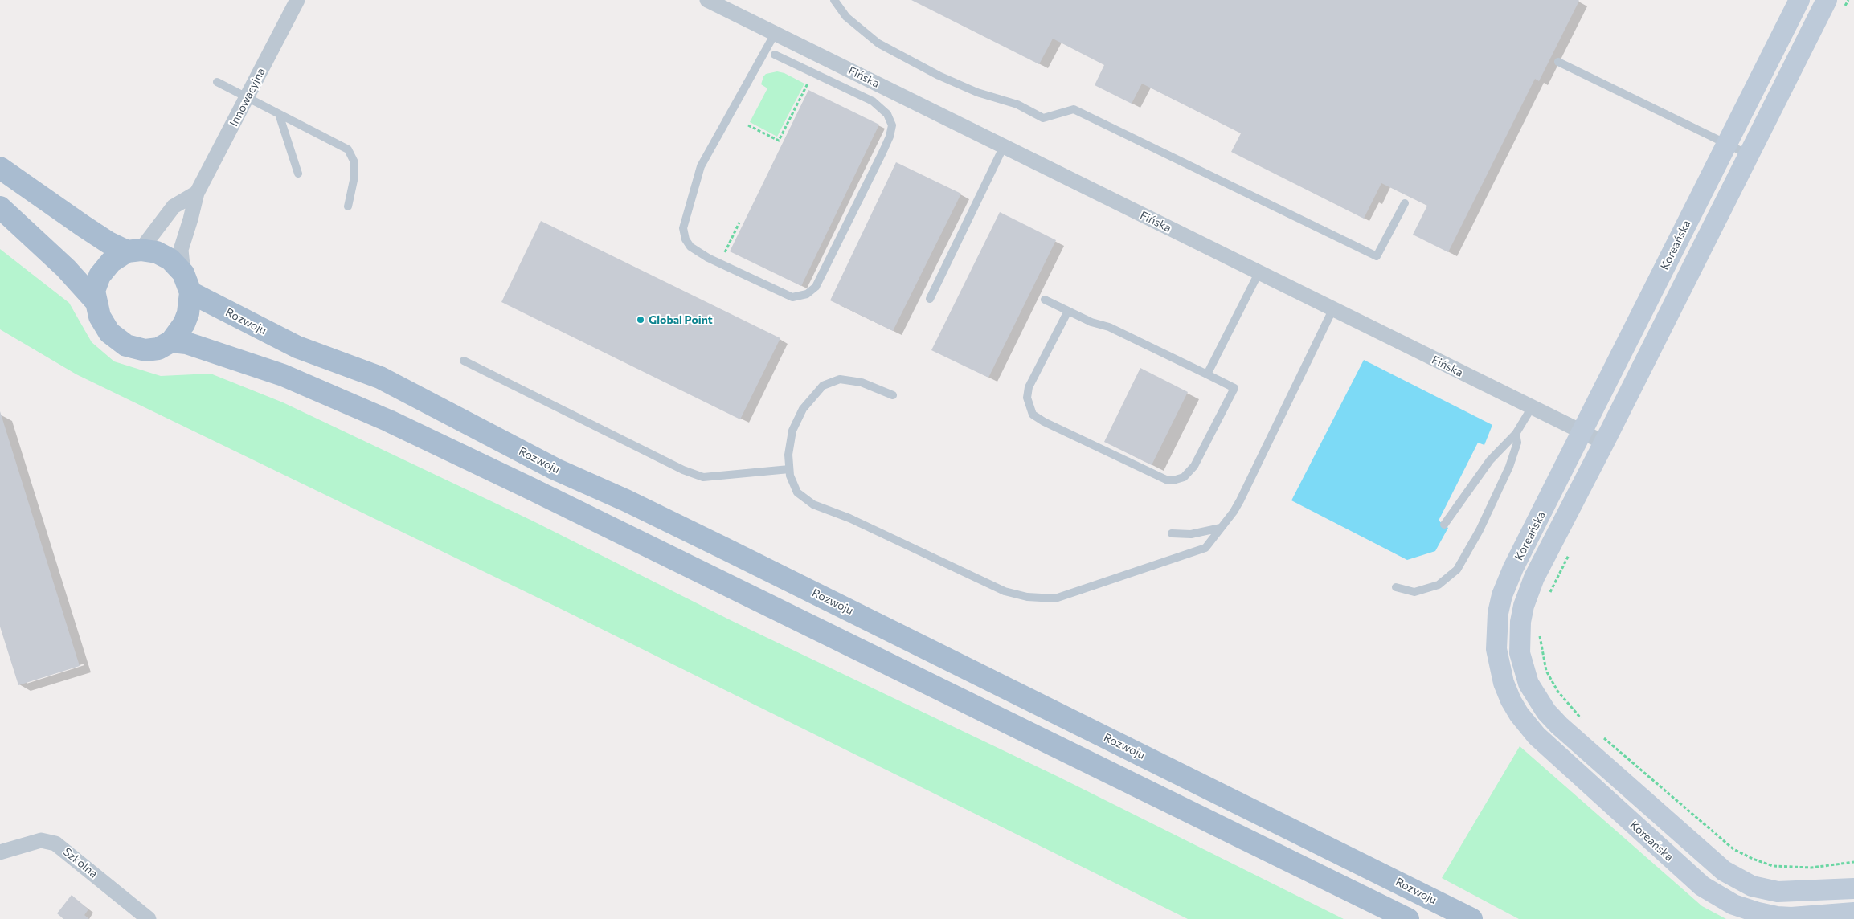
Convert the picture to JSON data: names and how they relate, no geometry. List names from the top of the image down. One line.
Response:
{"streets":{"main road":["Rozwoju"],"street":["Fińska","Innowacyjna","Koreańska","Szkolna"]},"crossings":[["Fińska","Koreańska"],["Innowacyjna","Rozwoju"]],"places":["Global Point"]}
